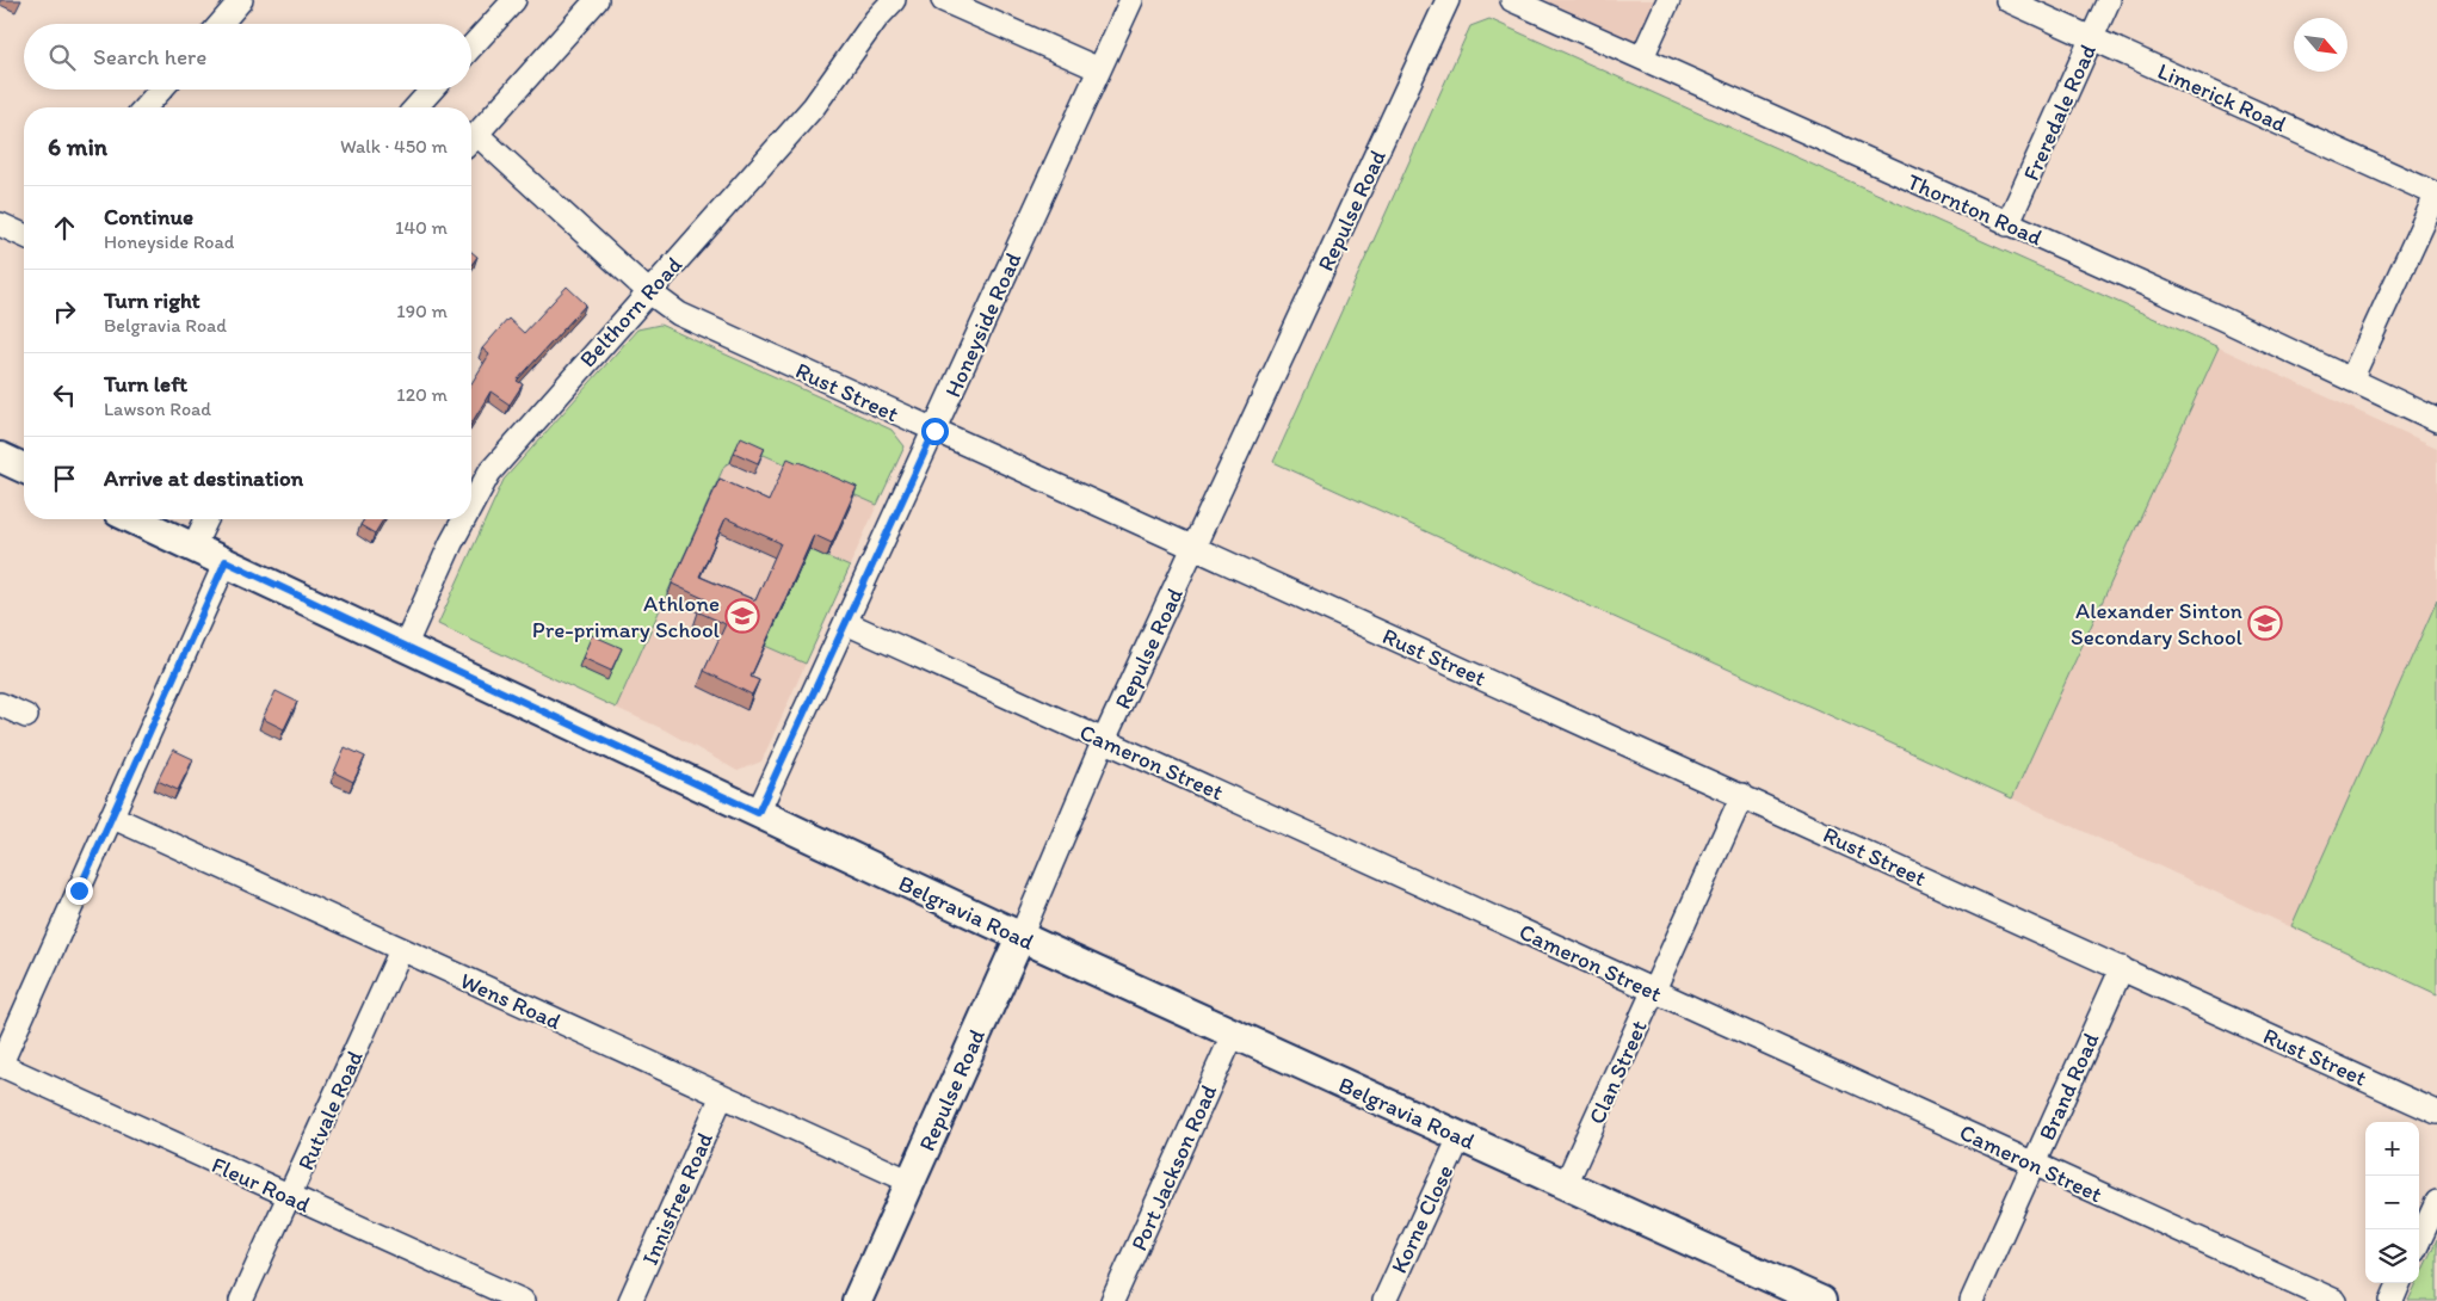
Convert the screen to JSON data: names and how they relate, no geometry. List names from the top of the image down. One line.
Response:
{"streets":{"street":["Limerick Road","Freredale Road","Thornton Road","Repulse Road","Belthorn Road","Honeyside Road","Rust Street","Cameron Street","Belgravia Road","Wens Road","Clan Street","Brand Road","Rutvale Road","Port Jackson Road","Fleur Road","Innisfree Road","Korne Close"]},"crossings":[["Limerick Road","Freredale Road"],["Freredale Road","Thornton Road"],["Repulse Road","Rust Street"],["Repulse Road","Cameron Street"],["Repulse Road","Belgravia Road"],["Repulse Road","Wens Road"],["Belthorn Road","Rust Street"],["Belthorn Road","Belgravia Road"],["Honeyside Road","Rust Street"],["Honeyside Road","Cameron Street"],["Honeyside Road","Belgravia Road"],["Rust Street","Clan Street"],["Rust Street","Brand Road"],["Cameron Street","Clan Street"],["Cameron Street","Brand Road"],["Belgravia Road","Clan Street"],["Belgravia Road","Port Jackson Road"],["Belgravia Road","Korne Close"],["Wens Road","Rutvale Road"],["Wens Road","Innisfree Road"],["Rutvale Road","Fleur Road"]],"places":{"school or university":["Athlone Pre-primary School","Alexander Sinton Secondary School"]},"north":"bottom right","page":{"search":"Search here","heading":["6 min","Walk · 450 m"],"list":[["Continue","Honeyside Road","140 m"],["Turn right","Belgravia Road","190 m"],["Turn left","Lawson Road","120 m"],"Arrive at destination"],"map_buttons":["+","−"]}}
